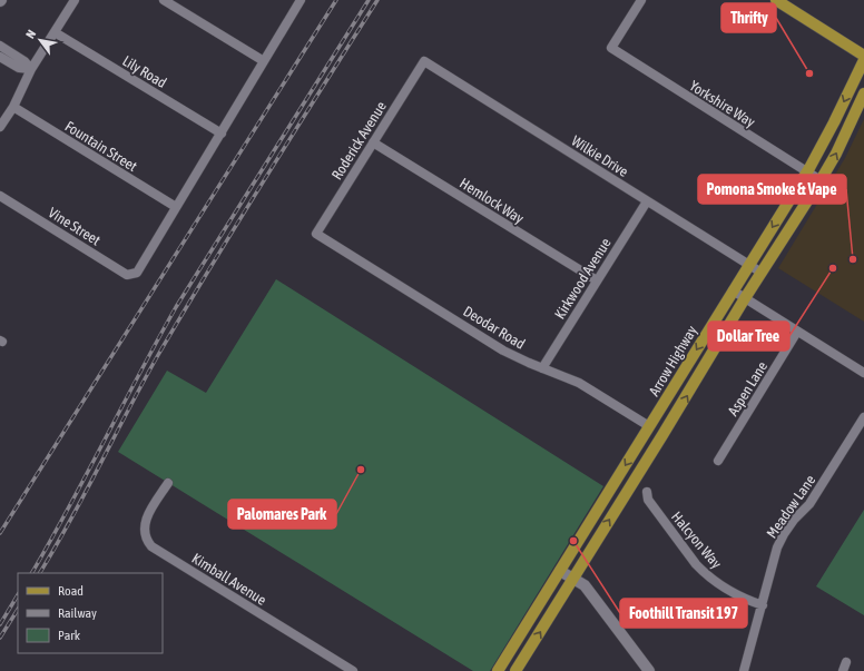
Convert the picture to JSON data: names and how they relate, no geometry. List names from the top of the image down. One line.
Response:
{"streets":{"main road":["Deodar Road","Arrow Highway"],"street":["Lily Road","Yorkshire Way","Roderick Avenue","Fountain Street","Wilkie Drive","Hemlock Way","Vine Street","Kirkwood Avenue","Aspen Lane","Meadow Lane","Halcyon Way","Kimball Avenue"]},"crossings":[["Yorkshire Way","Arrow Highway"],["Roderick Avenue","Wilkie Drive"],["Roderick Avenue","Hemlock Way"],["Roderick Avenue","Deodar Road"],["Fountain Street","Vine Street"],["Wilkie Drive","Kirkwood Avenue"],["Wilkie Drive","Arrow Highway"],["Hemlock Way","Kirkwood Avenue"],["Kirkwood Avenue","Deodar Road"],["Deodar Road","Arrow Highway"],["Meadow Lane","Halcyon Way"]],"places":["Thrifty","Pomona Smoke & Vape","Dollar Tree","Palomares Park","Foothill Transit 197"],"legend":["Road","Railway","Park"],"north":"top left"}
